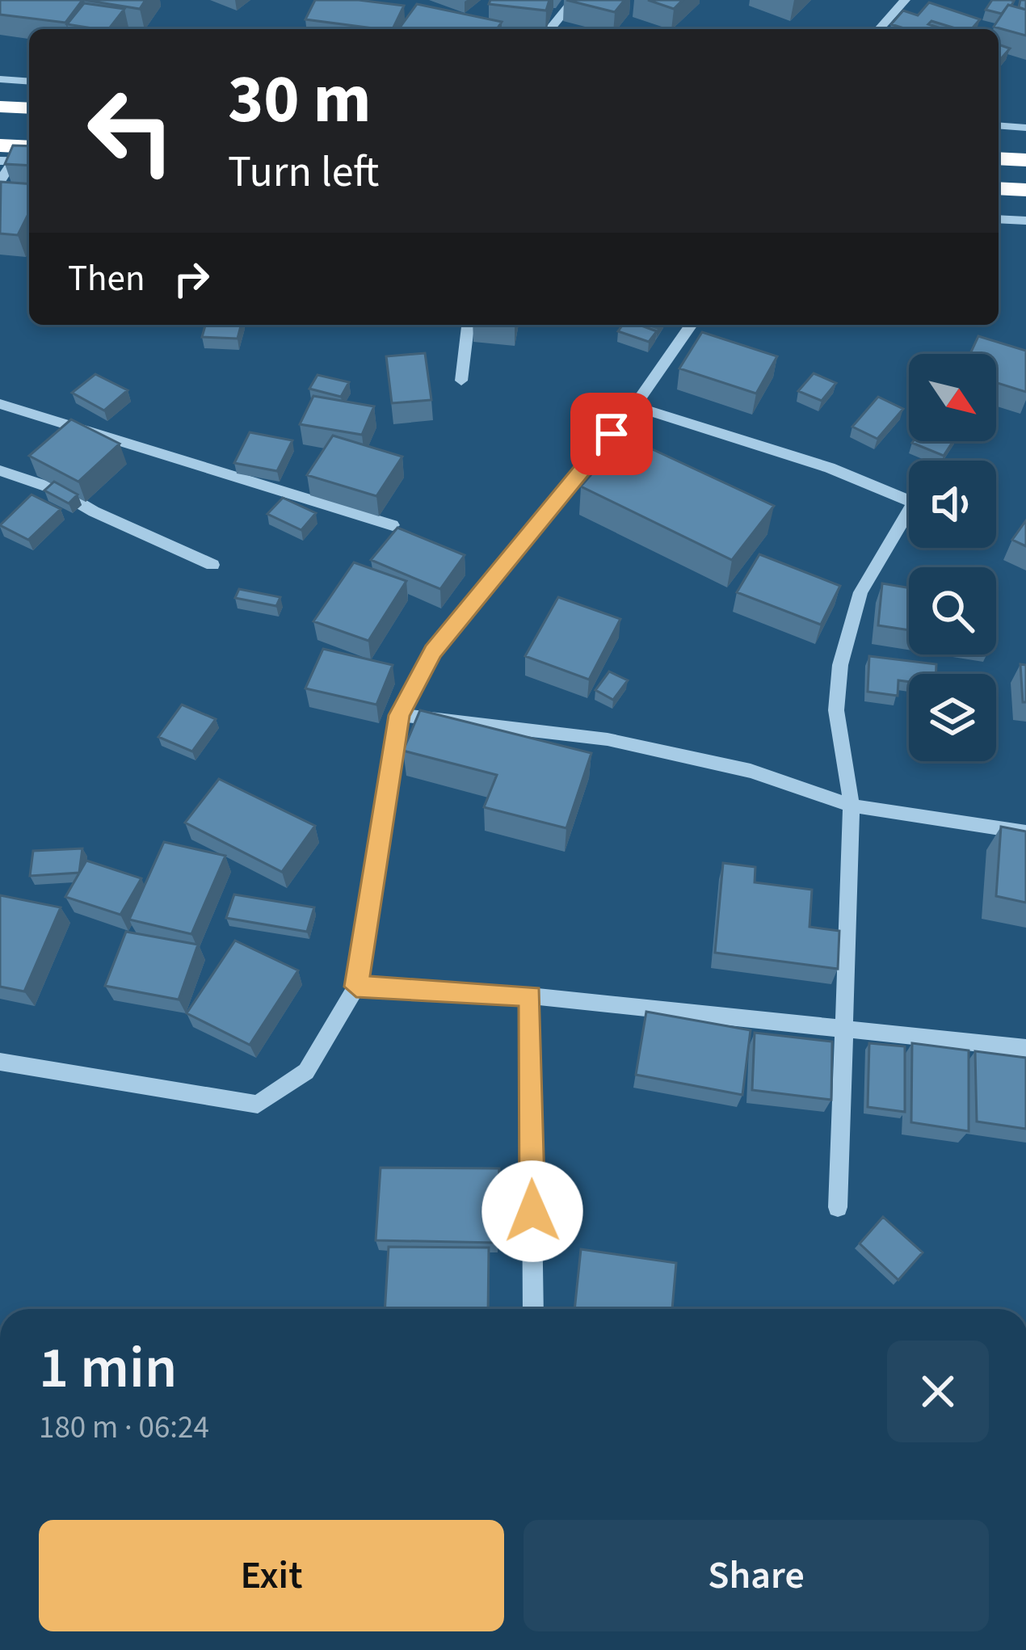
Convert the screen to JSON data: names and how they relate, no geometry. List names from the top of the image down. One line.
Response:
{"north":"bottom right","page":{"turn":["30 m","Turn left"],"then":"Then","heading":["1 min","180 m · 06:24"],"buttons":["Exit","Share"]}}
